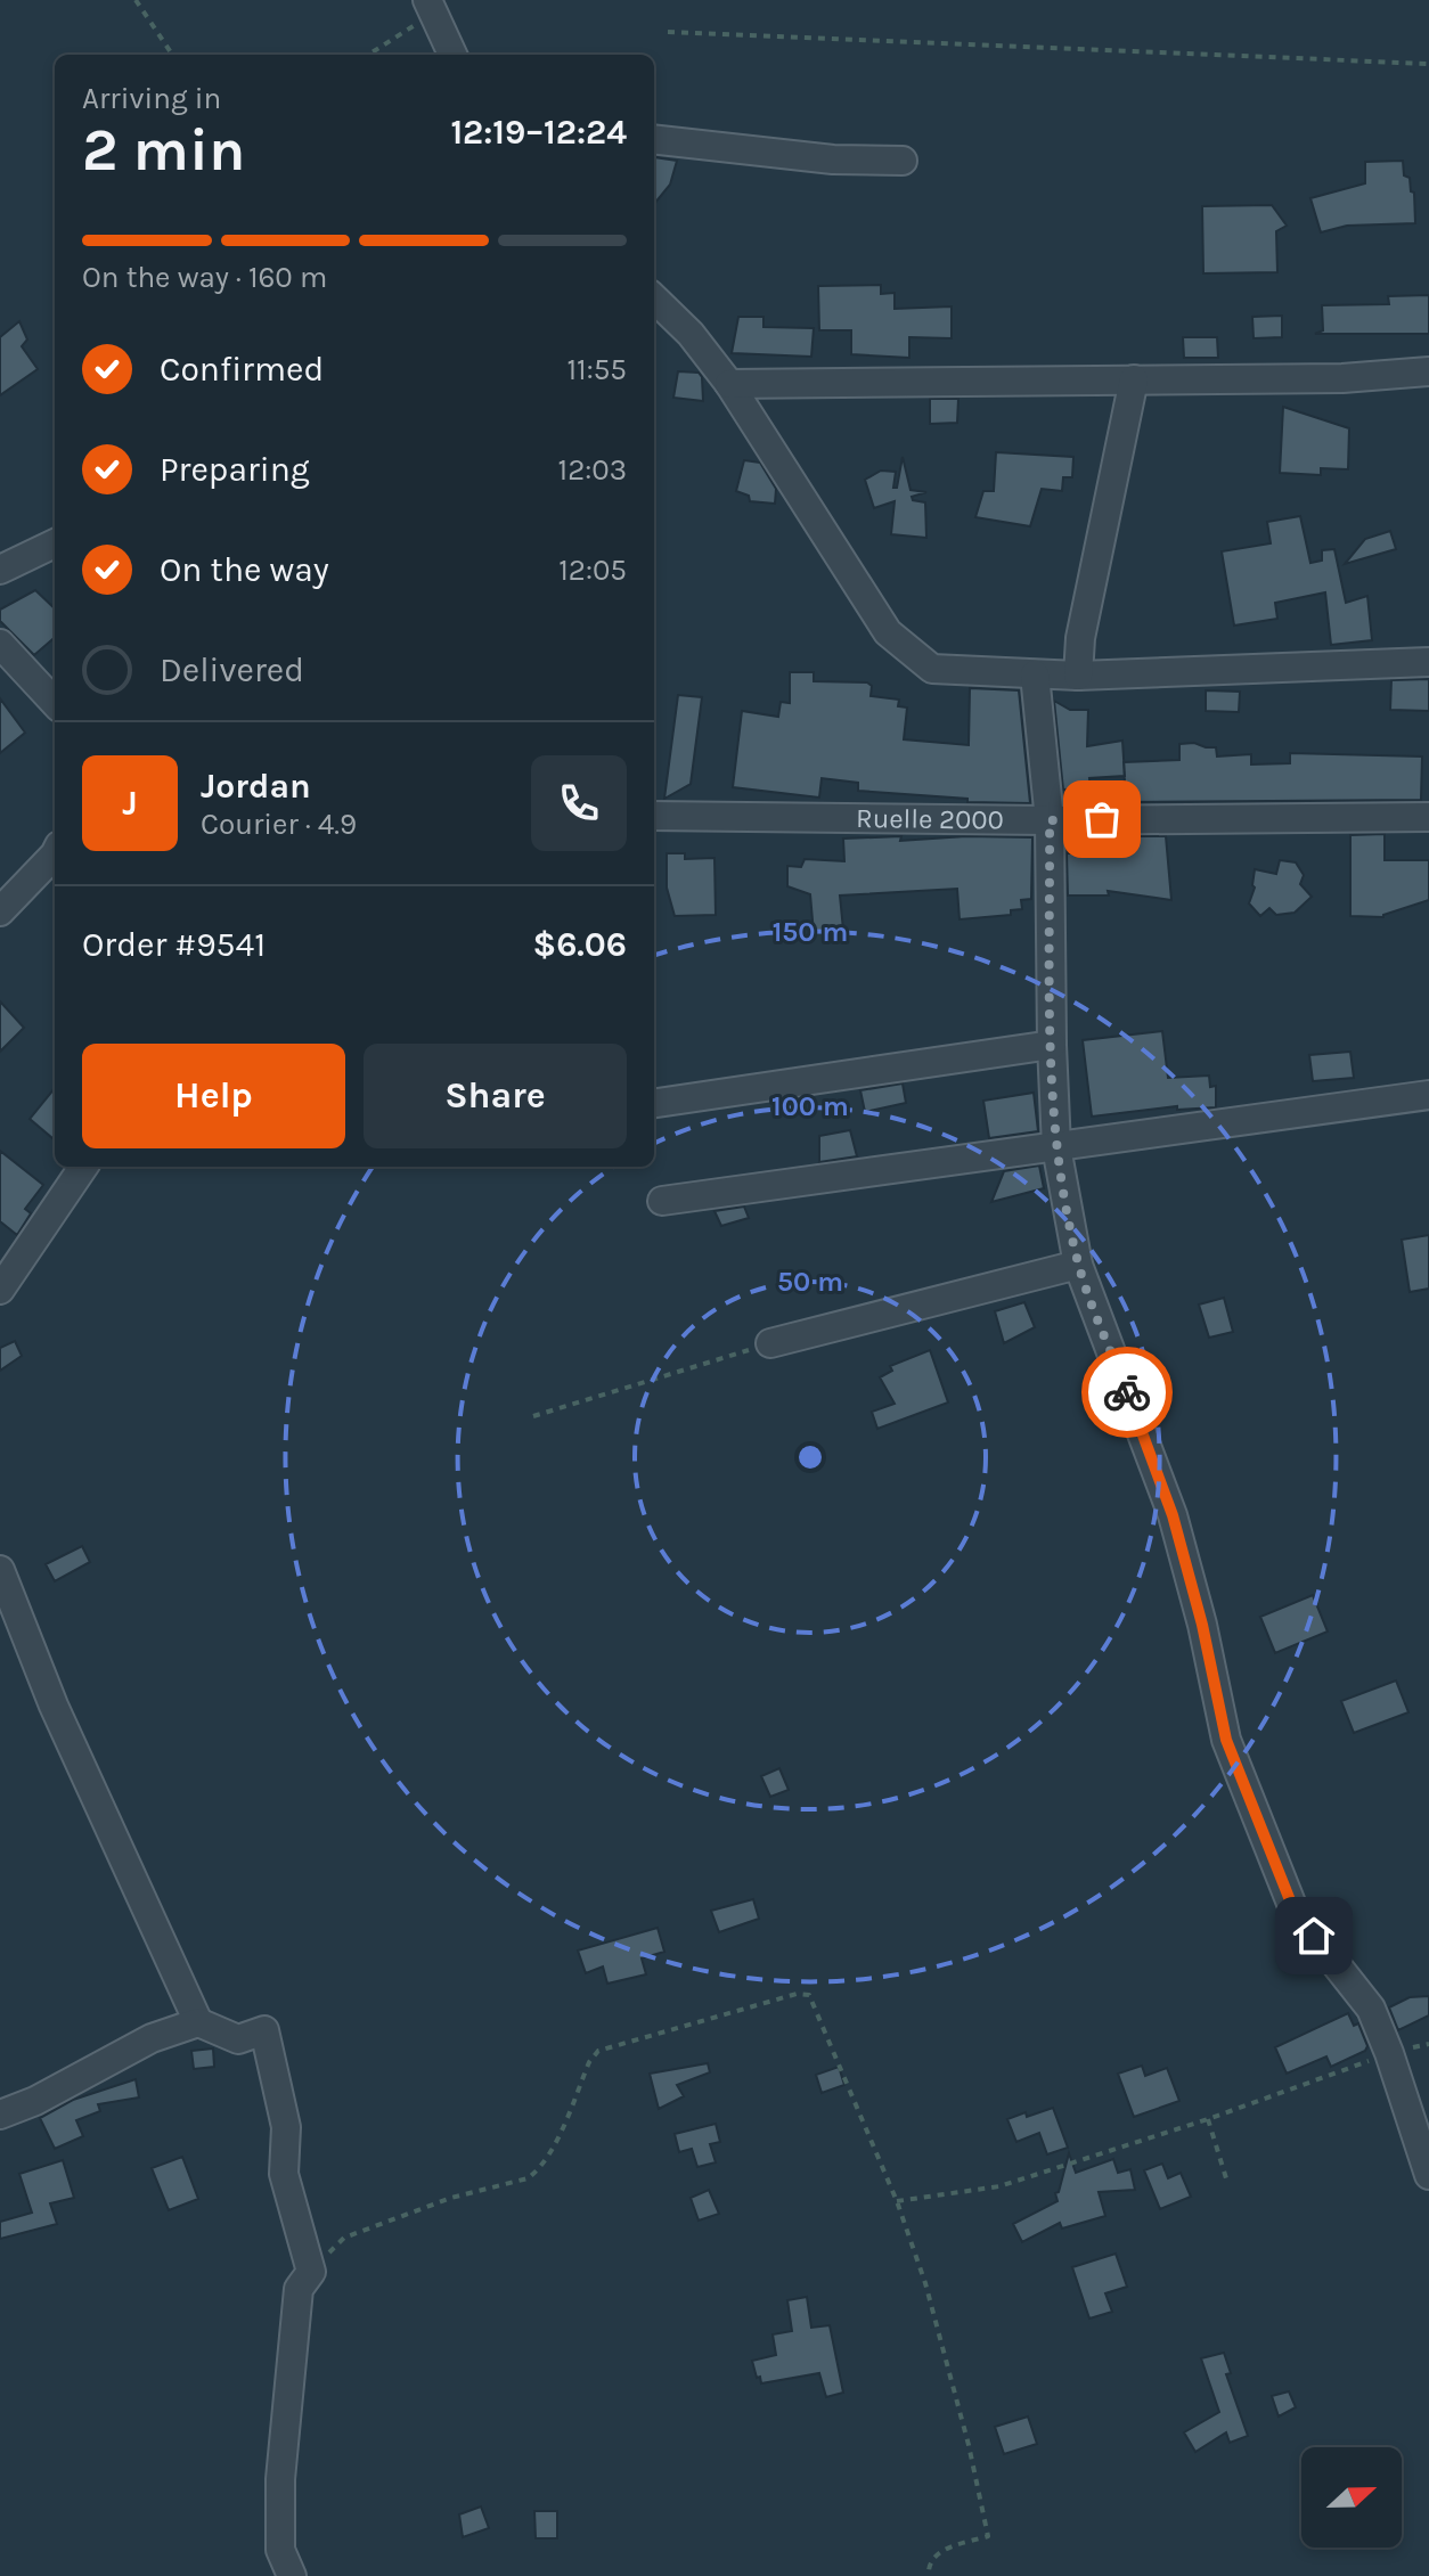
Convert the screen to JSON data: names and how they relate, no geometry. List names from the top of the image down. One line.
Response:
{"streets":{"street":["Ruelle 2000"]},"north":"right","page":{"heading":["2 min","Arriving in","12:19–12:24"],"panel":["Jordan","Courier · 4.9","Order #9541","$6.06"],"bar":"On the way · 160 m","list":[["Confirmed","11:55"],["Preparing","12:03"],["On the way","12:05"],"Delivered"],"round":"J","buttons":["Help","Share"]},"rings":["150 m","100 m","50 m"]}
